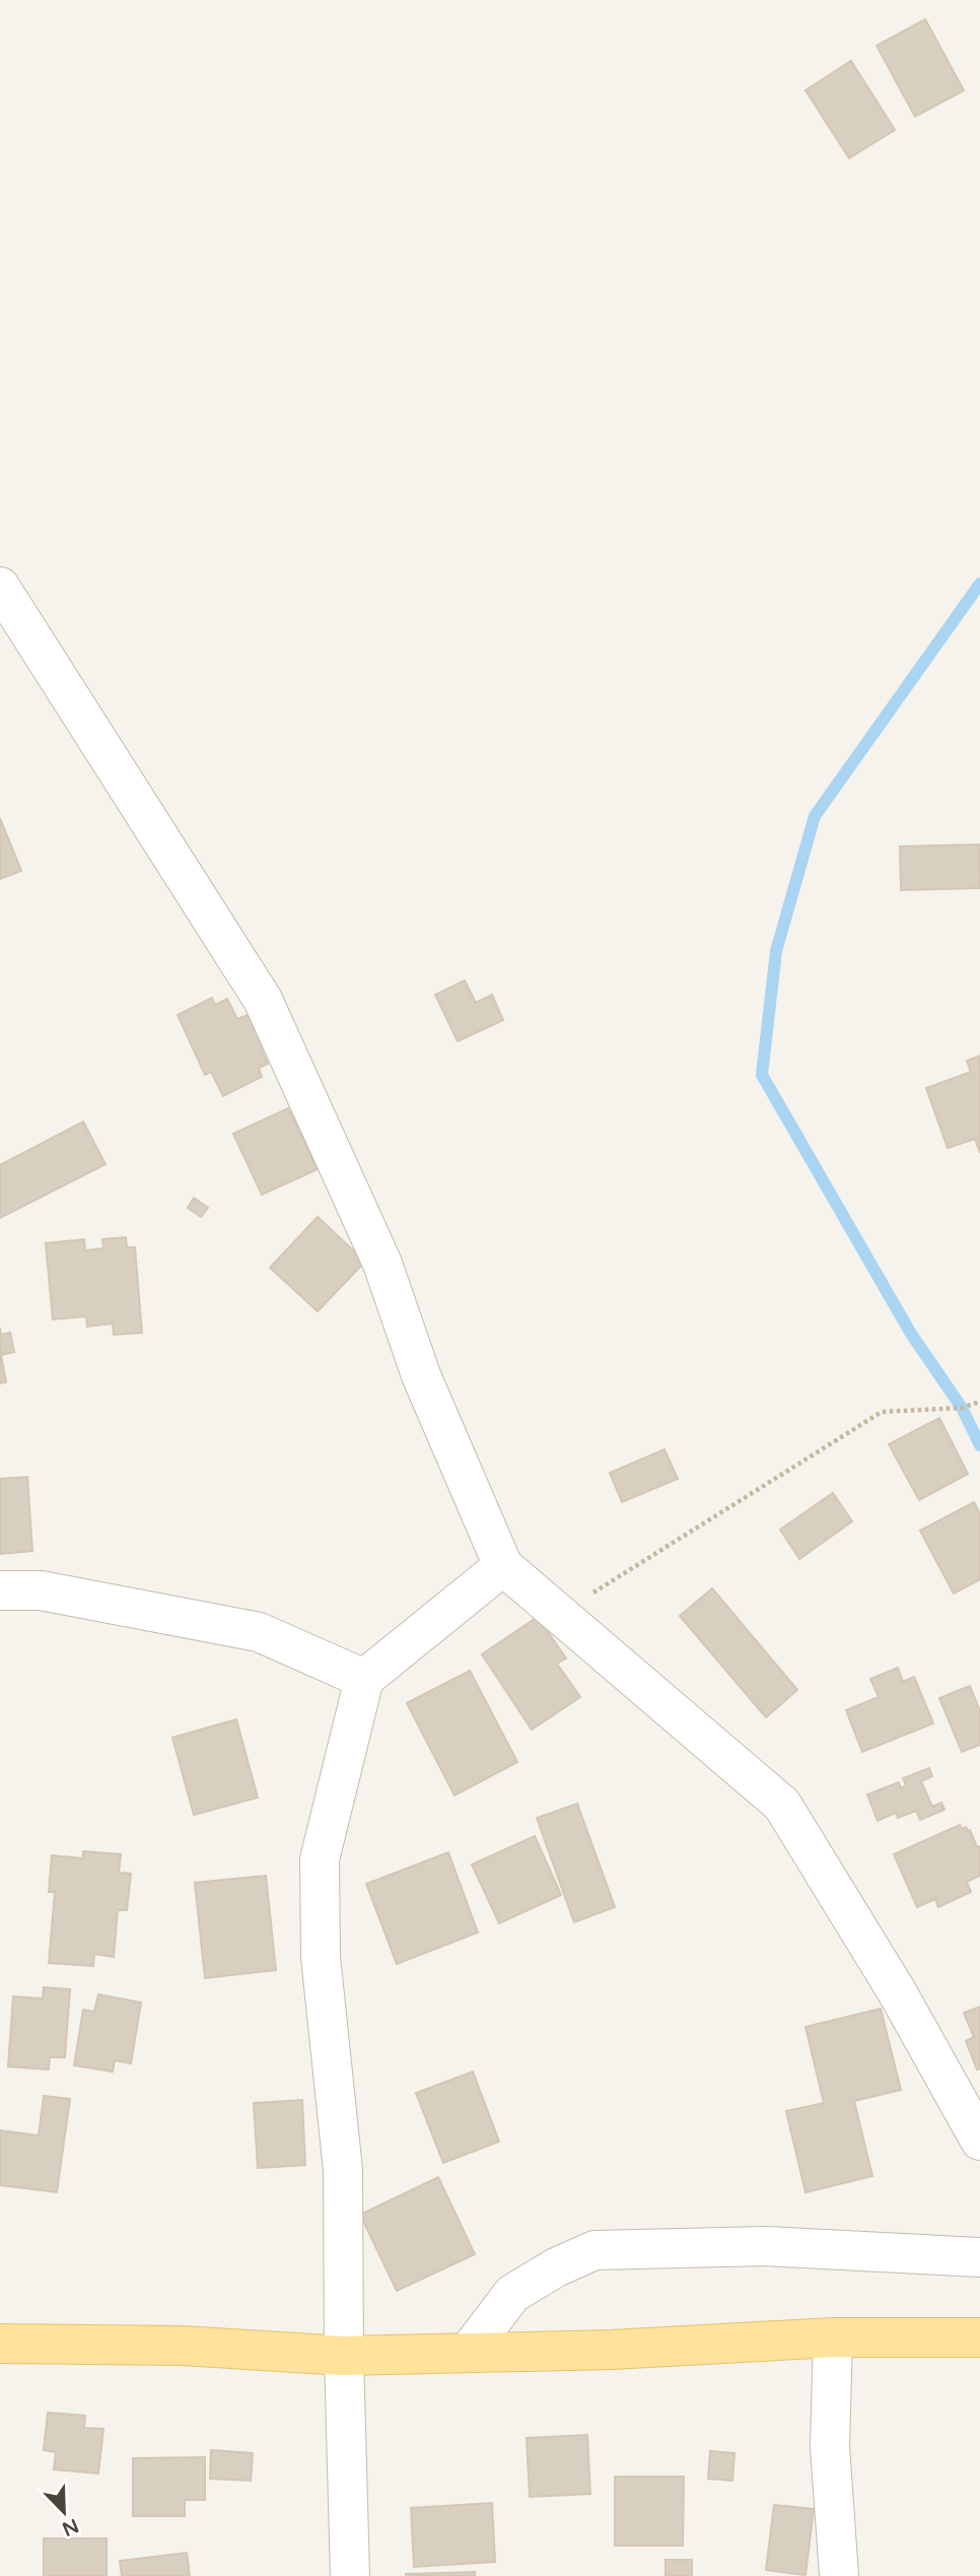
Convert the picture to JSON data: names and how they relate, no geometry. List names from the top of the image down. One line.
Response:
{"north":"bottom right"}
